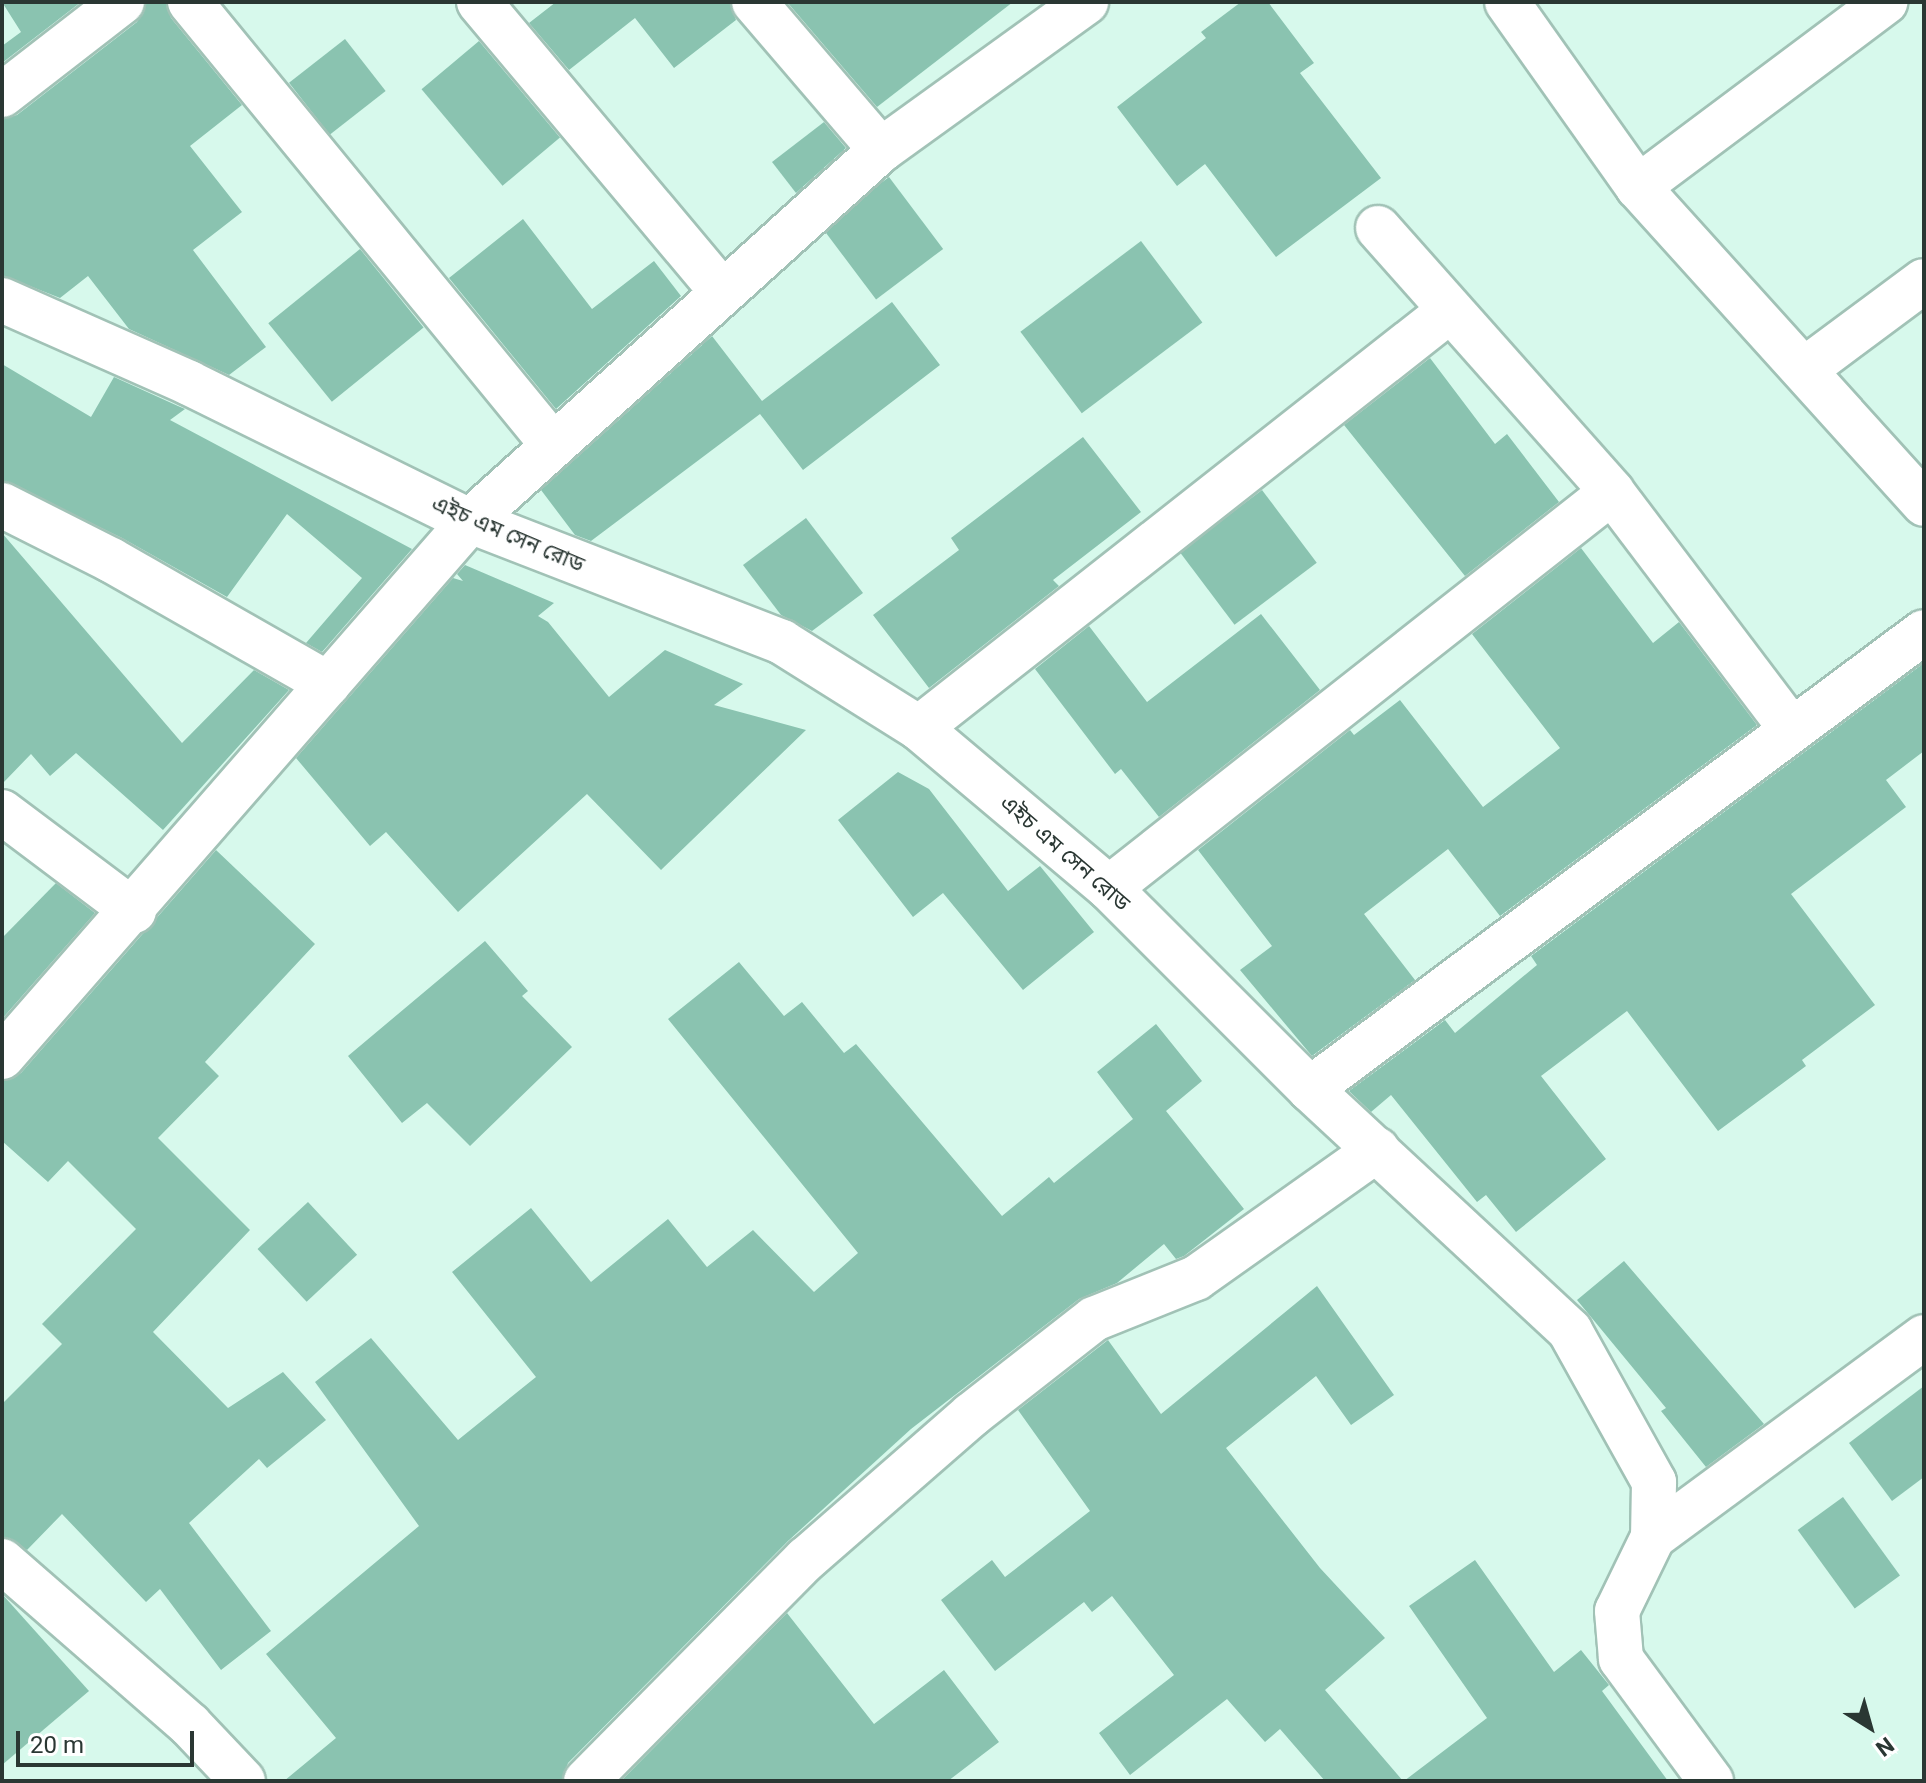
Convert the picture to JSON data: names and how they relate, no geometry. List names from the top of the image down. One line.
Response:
{"streets":{"street":["এইচ এম সেন রোড"]},"scale_bar":"20 m","north":"bottom right"}
